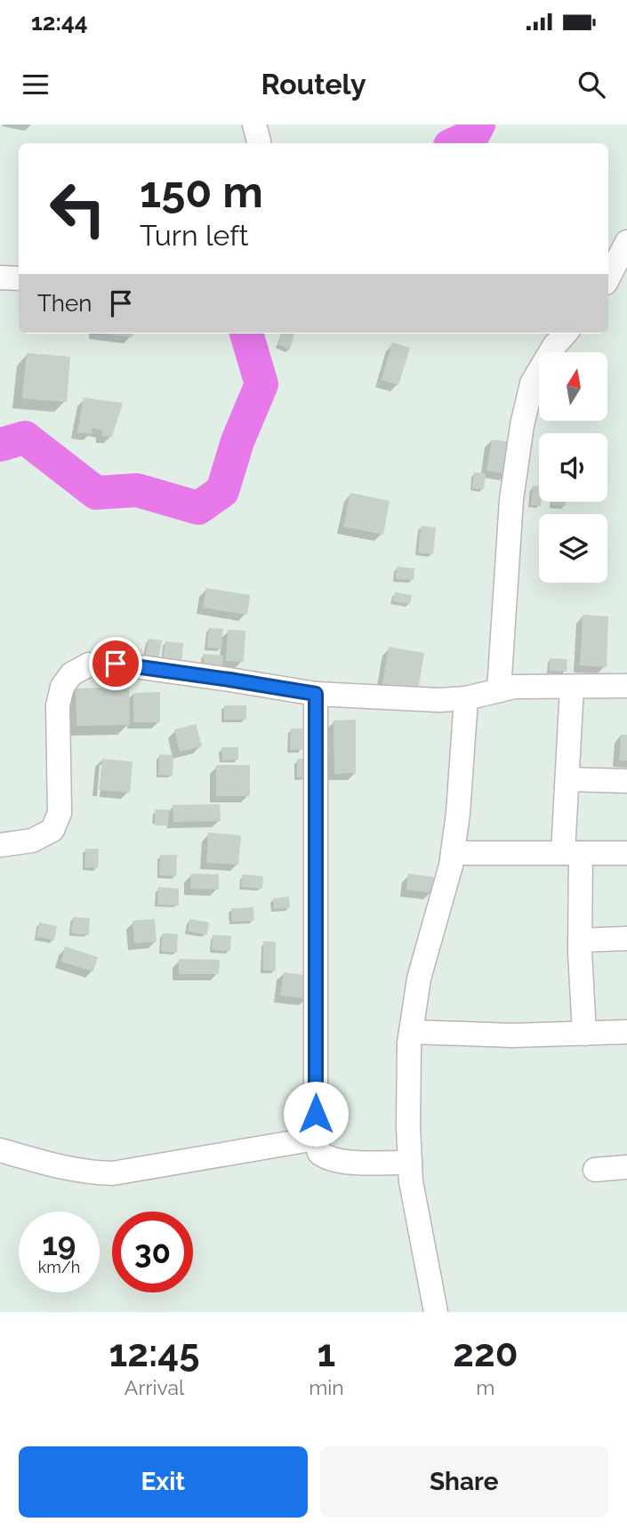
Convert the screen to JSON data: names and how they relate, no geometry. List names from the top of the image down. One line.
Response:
{"north":"top","page":{"status":"12:44","header":"Routely","turn":["150 m","Turn left"],"then":"Then","speed":"19 km/h","limit":"30","eta":["12:45","Arrival","1","min","220","m"],"buttons":["Exit","Share"]}}
